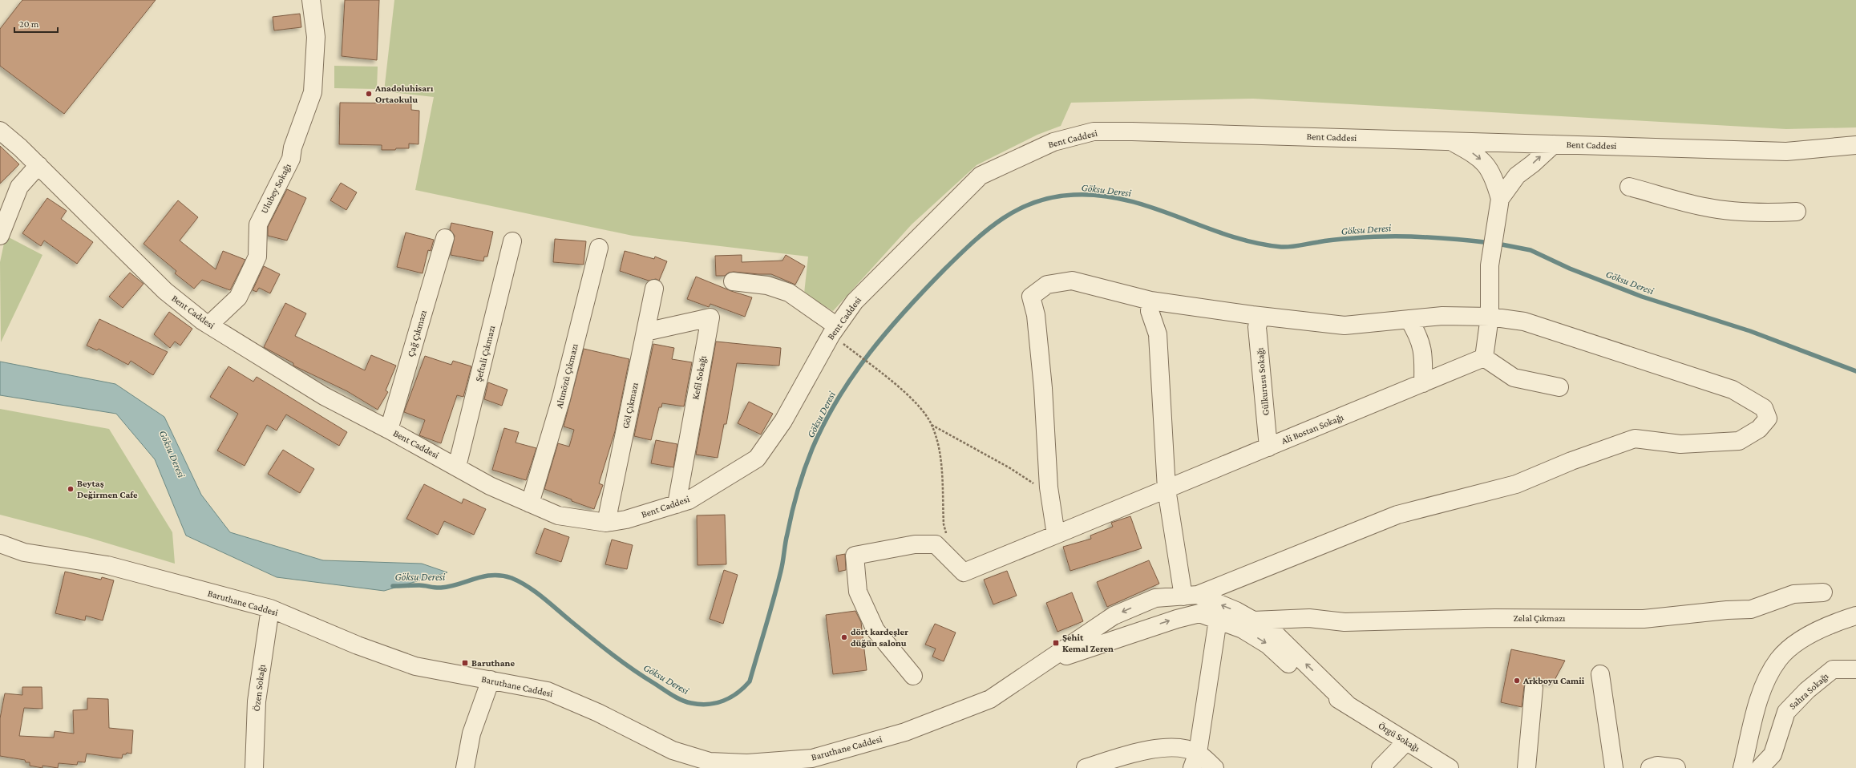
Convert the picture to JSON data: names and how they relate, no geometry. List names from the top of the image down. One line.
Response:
{"streets":{"street":["Bent Caddesi","Ulubey Sokağı","Çağ Çıkmazı","Şeftali Çıkmazı","Altınözü Çıkmazı","Kefil Sokağı","Gülkurusu Sokağı","Göl Çıkmazı","Ali Bostan Sokağı","Baruthane Caddesi","Zelal Çıkmazı","Özen Sokağı","Sahra Sokağı","Örgü Sokağı"]},"crossings":[["Bent Caddesi","Ulubey Sokağı"],["Bent Caddesi","Çağ Çıkmazı"],["Bent Caddesi","Şeftali Çıkmazı"],["Bent Caddesi","Altınözü Çıkmazı"],["Bent Caddesi","Kefil Sokağı"],["Bent Caddesi","Göl Çıkmazı"],["Kefil Sokağı","Göl Çıkmazı"],["Gülkurusu Sokağı","Ali Bostan Sokağı"],["Baruthane Caddesi","Özen Sokağı"]],"water":["Göksu Deresi"],"places":{"other":["Anadoluhisarı Ortaokulu","Beytaş Değirmen Cafe","dört kardeşler düğün salonu","Arkboyu Camii"],"transit":["Şehit Kemal Zeren","Baruthane"]},"scale_bar":"20 m"}
